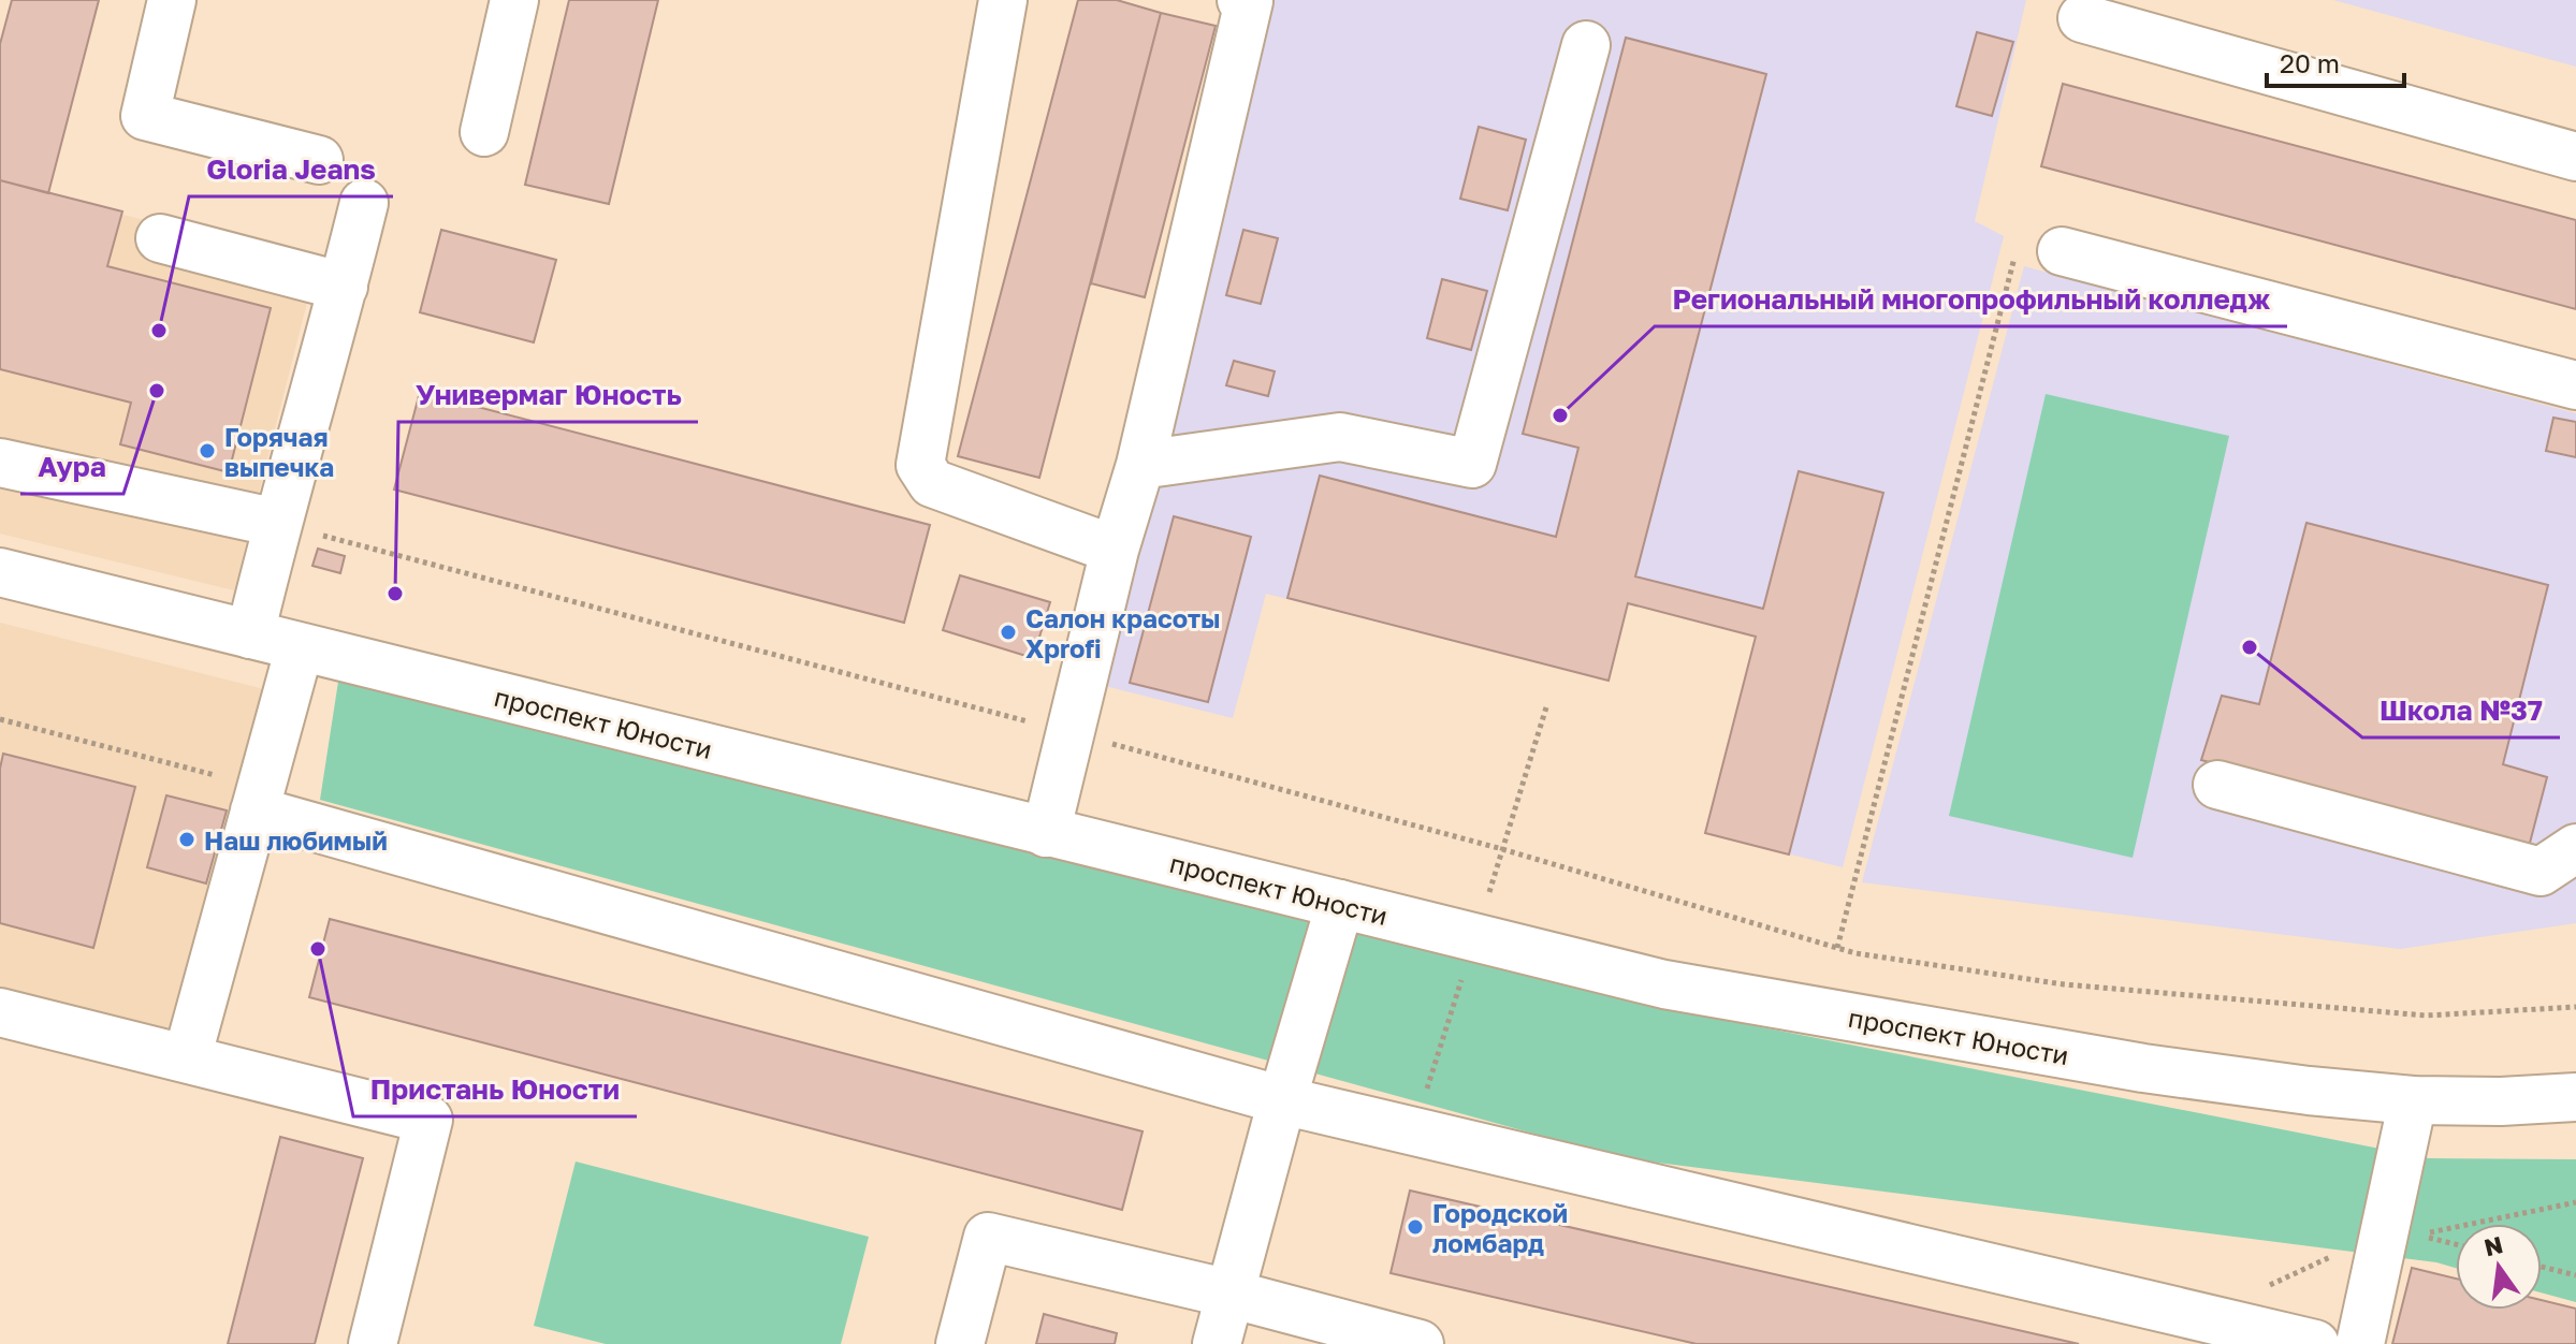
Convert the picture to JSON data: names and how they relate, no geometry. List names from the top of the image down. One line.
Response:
{"streets":{"main road":["проспект Юности"]},"places":["Gloria Jeans","Аура","Региональный многопрофильный колледж","Горячая выпечка","Универмаг Юность","Салон красоты Xprofi","Школа №37","Наш любимый","Пристань Юности","Городской ломбард"],"scale_bar":"20 m","north":"top"}
